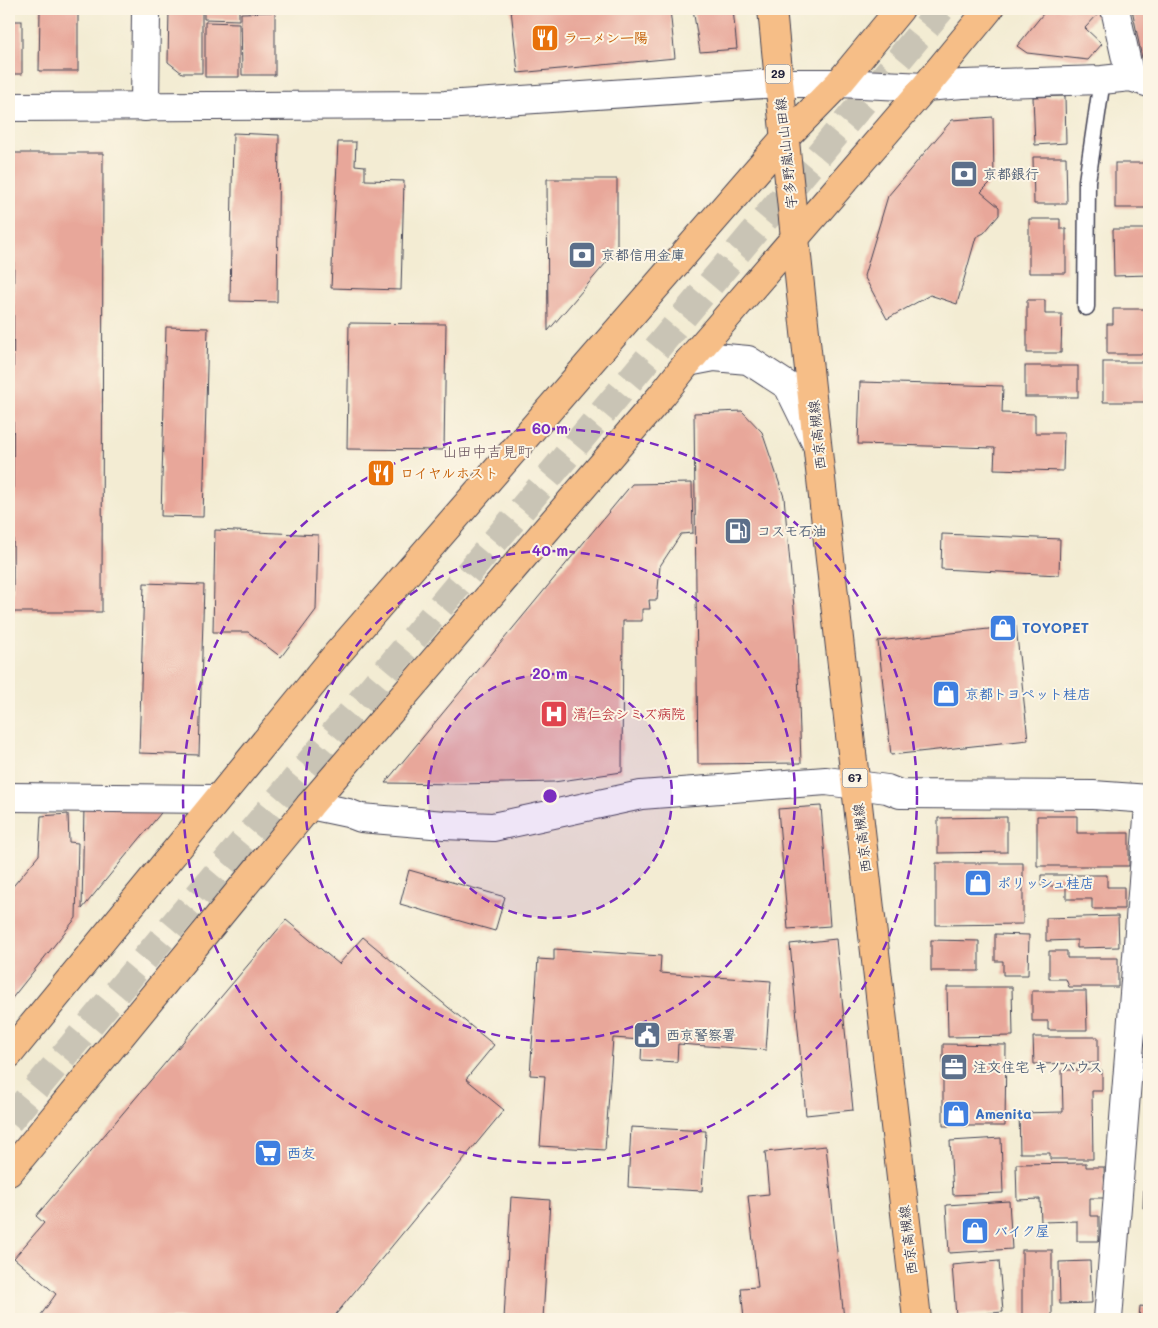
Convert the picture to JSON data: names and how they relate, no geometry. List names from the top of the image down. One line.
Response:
{"streets":{"main road":["29","宇多野嵐山山田線","西京高槻線","67"]},"crossings":[["宇多野嵐山山田線","西京高槻線"]],"districts":["山田中吉見町"],"places":{"restaurant":["ラーメン一陽","ロイヤルホスト"],"bank":["京都銀行","京都信用金庫"],"fuel station":["コスモ石油"],"shop":["TOYOPET","京都トヨペット桂店","ポリッシュ桂店","Amenita","バイク屋"],"hospital":["清仁会シミズ病院"],"public building":["西京警察署"],"office":["注文住宅 キノハウス"],"supermarket":["西友"]},"rings":["60 m","40 m","20 m"]}
